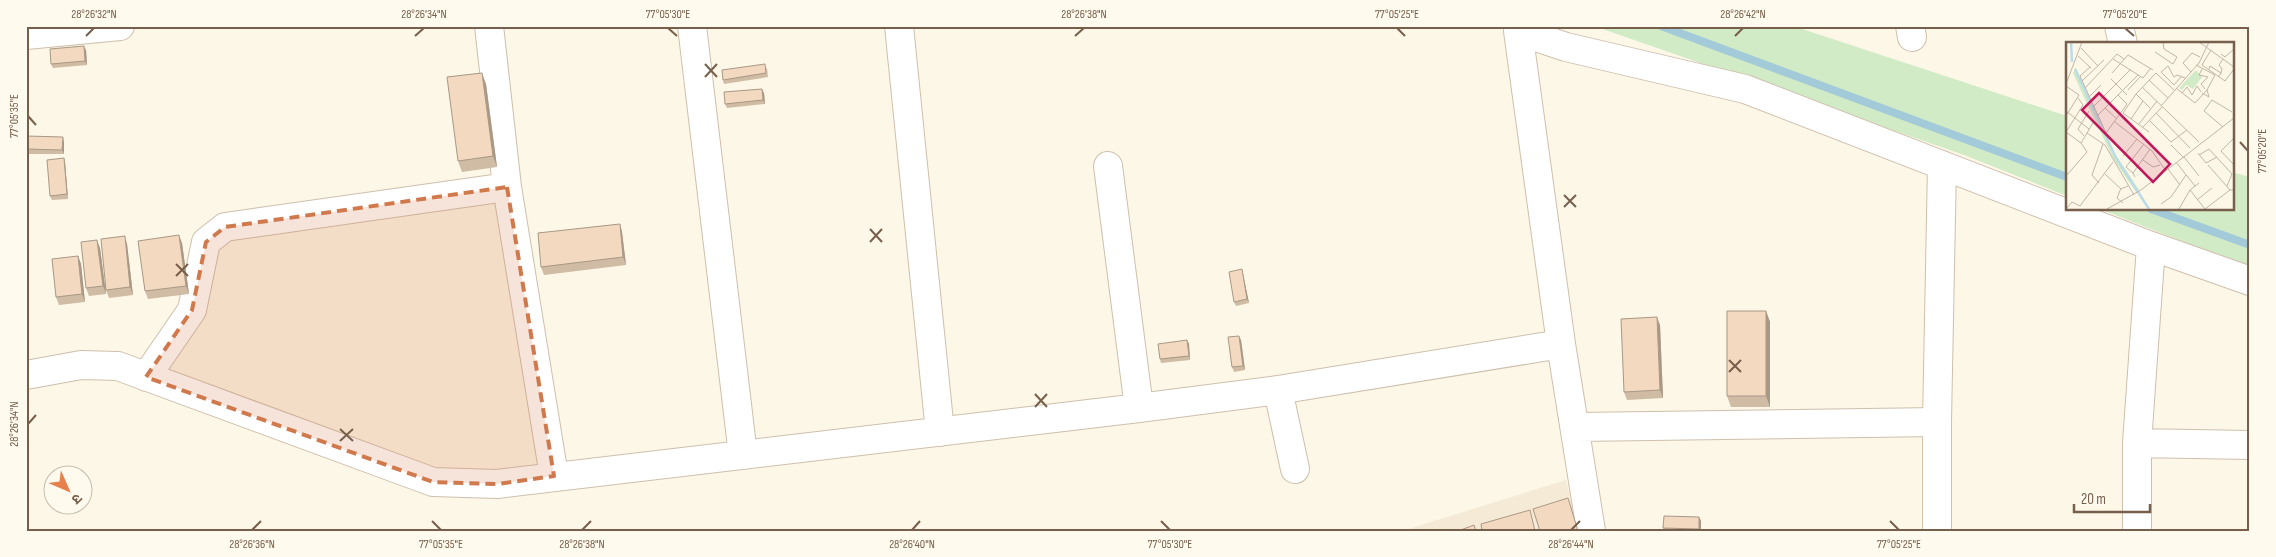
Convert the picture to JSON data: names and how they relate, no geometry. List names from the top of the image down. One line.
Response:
{"scale_bar":"20 m","north":"bottom right","coordinates":["28°26'32\"N","28°26'34\"N","77°05'30\"E","28°26'38\"N","77°05'25\"E","28°26'42\"N","77°05'20\"E","77°05'35\"E","28°26'36\"N","28°26'40\"N","28°26'44\"N"]}
